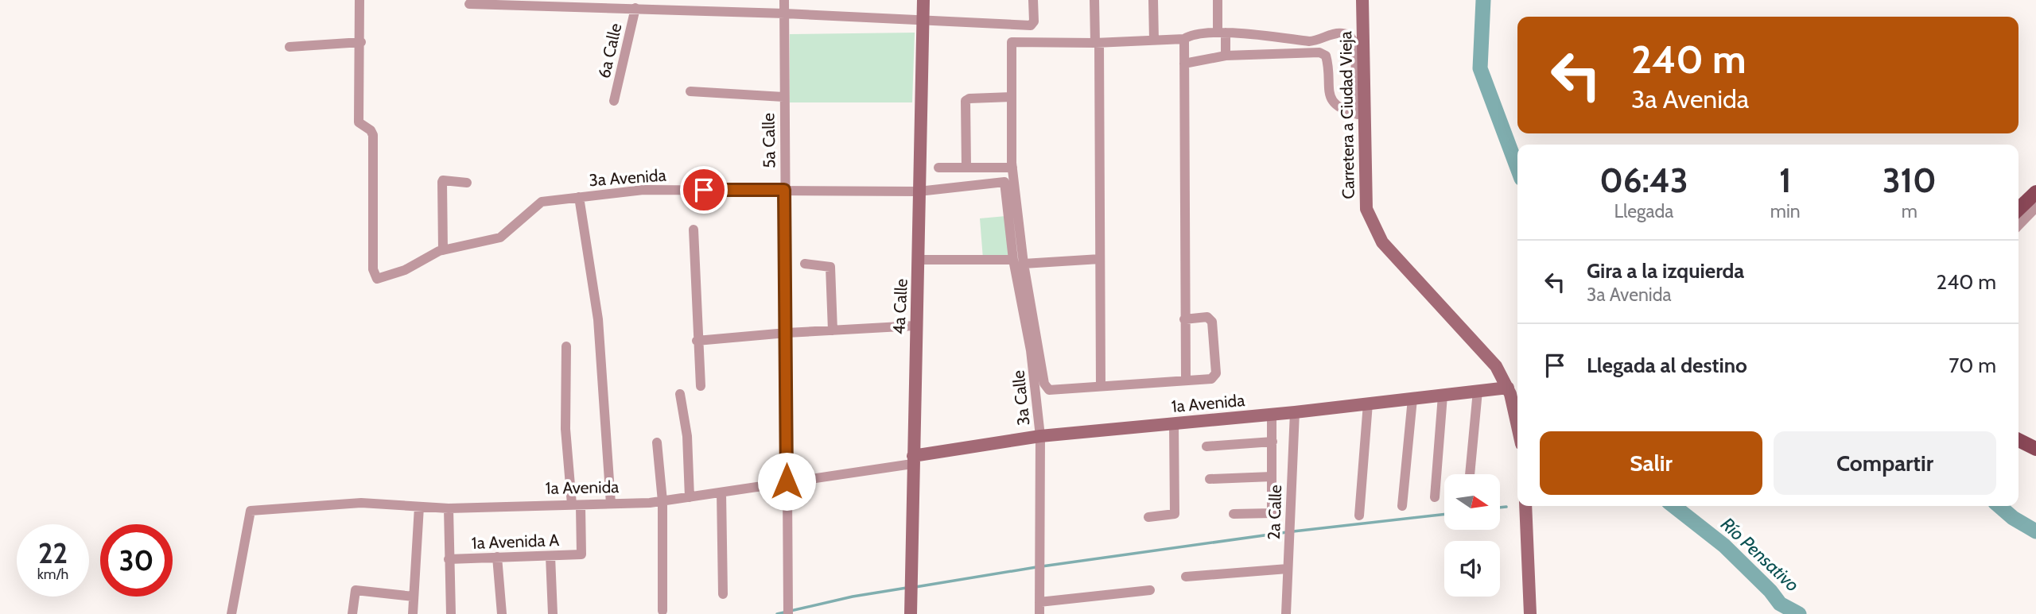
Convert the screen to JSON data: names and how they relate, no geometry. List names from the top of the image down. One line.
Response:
{"streets":{"main road":["Carretera a Ciudad Vieja","4a Calle","1a Avenida"],"street":["6a Calle","5a Calle","3a Avenida","3a Calle","2a Calle","1a Avenida A"]},"crossings":[["Carretera a Ciudad Vieja","1a Avenida"],["5a Calle","3a Avenida"],["5a Calle","1a Avenida"],["3a Avenida","4a Calle"],["3a Avenida","3a Calle"],["4a Calle","1a Avenida"],["3a Calle","1a Avenida"],["1a Avenida","2a Calle"],["1a Avenida","1a Avenida A"]],"water":["Río Pensativo"],"north":"right","page":{"turn":["240 m","3a Avenida"],"eta":["06:43","Llegada","1","min","310","m"],"list":[{"name":"Gira a la izquierda","note":"3a Avenida","value":"240 m"},{"name":"Llegada al destino","value":"70 m"}],"buttons":["Salir","Compartir"],"speed":"22 km/h","limit":"30"}}
